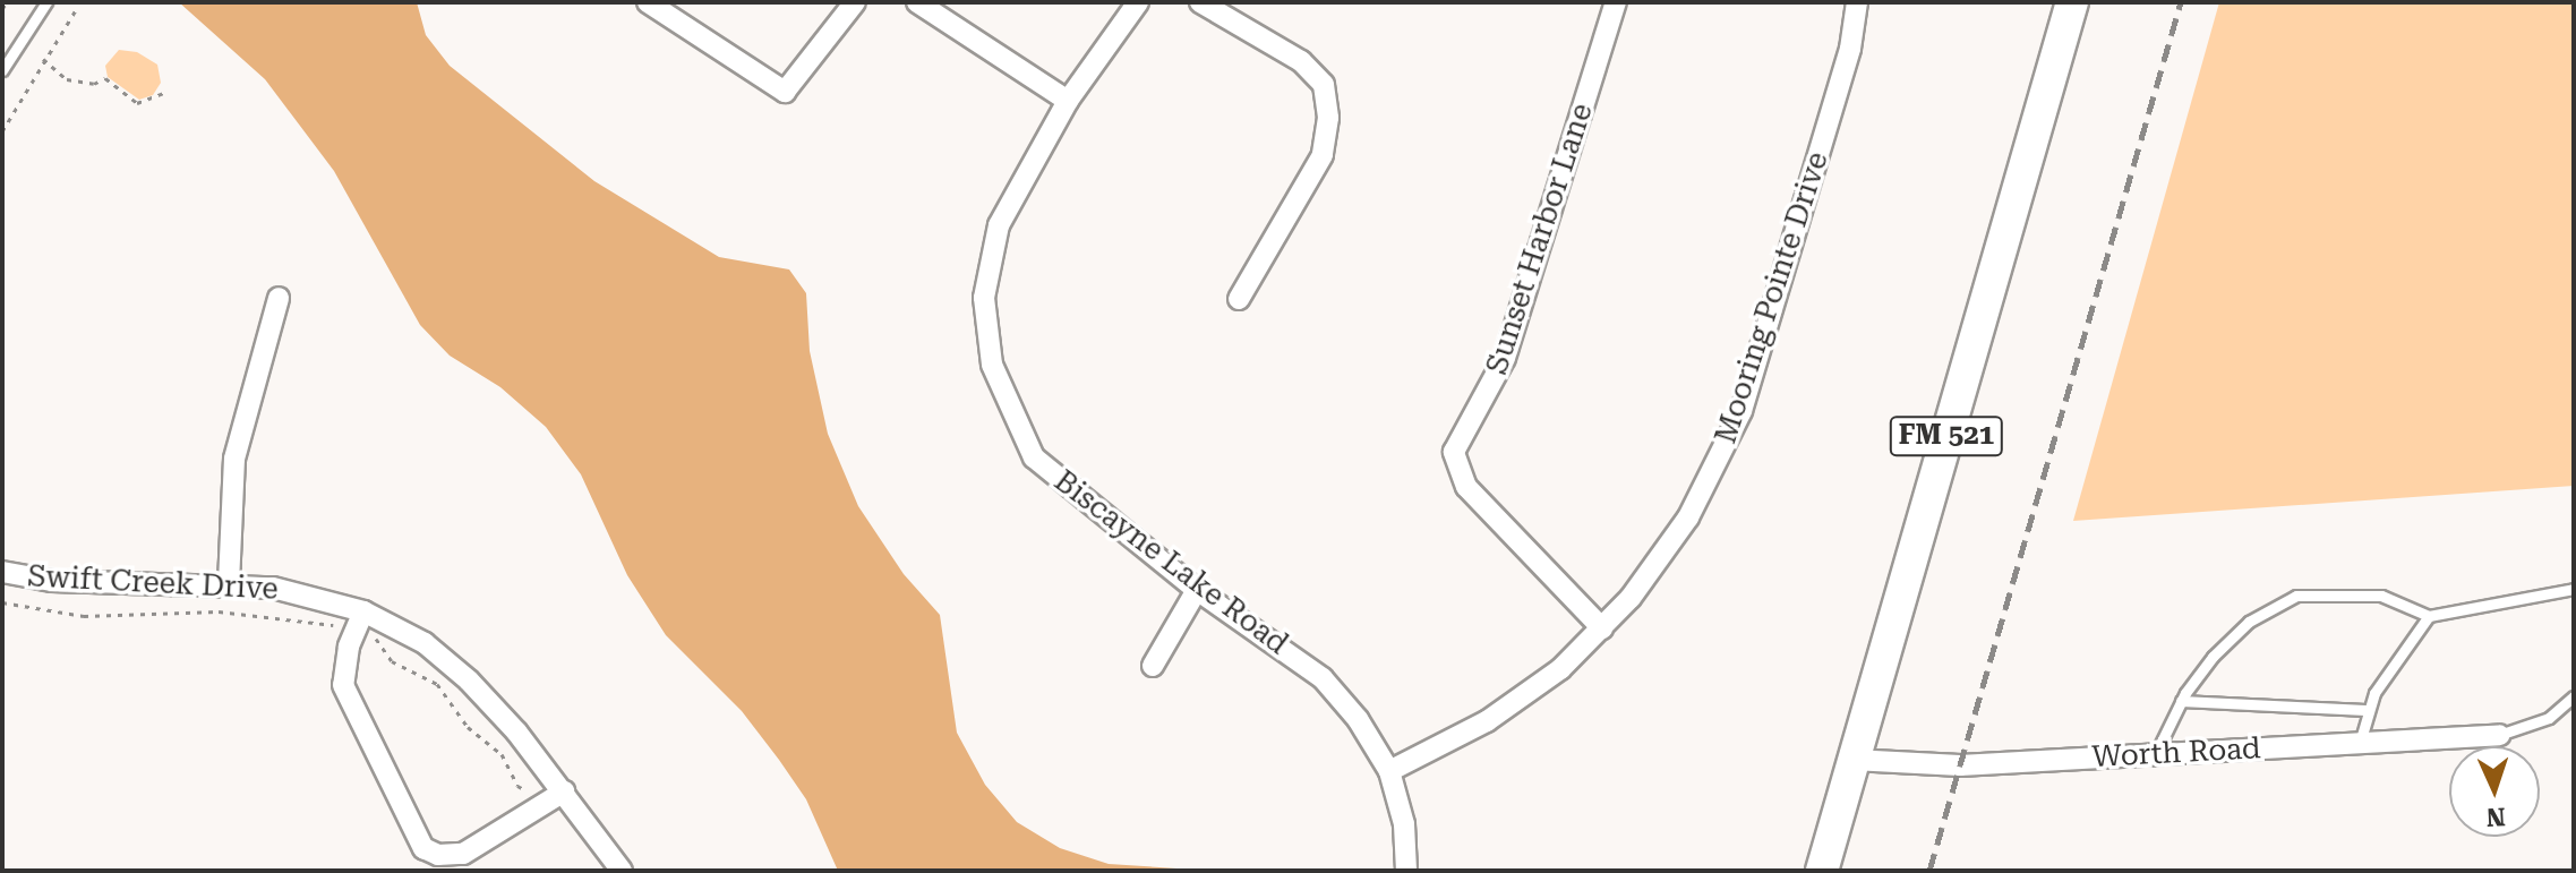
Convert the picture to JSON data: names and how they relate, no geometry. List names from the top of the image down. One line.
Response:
{"streets":{"main road":["FM 521"],"street":["Sunset Harbor Lane","Mooring Pointe Drive","Biscayne Lake Road","Swift Creek Drive","Worth Road"]},"crossings":[["Sunset Harbor Lane","Mooring Pointe Drive"],["Mooring Pointe Drive","Biscayne Lake Road"],["FM 521","Worth Road"]],"north":"bottom"}
